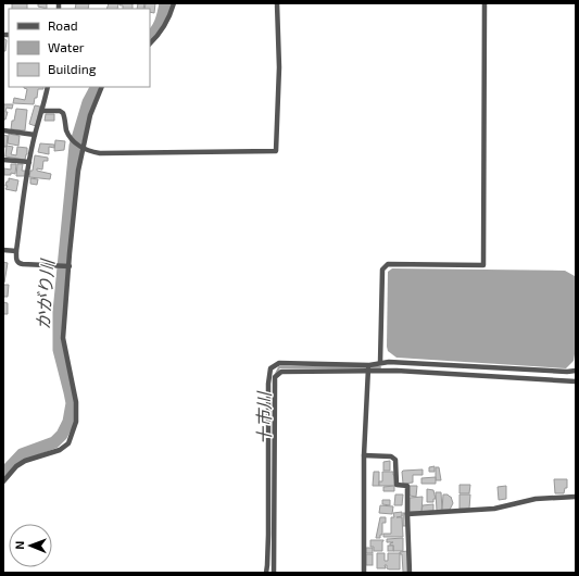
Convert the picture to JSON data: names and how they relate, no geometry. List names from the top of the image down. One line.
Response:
{"water":["かがり川","十市川"],"legend":["Road","Water","Building"],"north":"left"}
